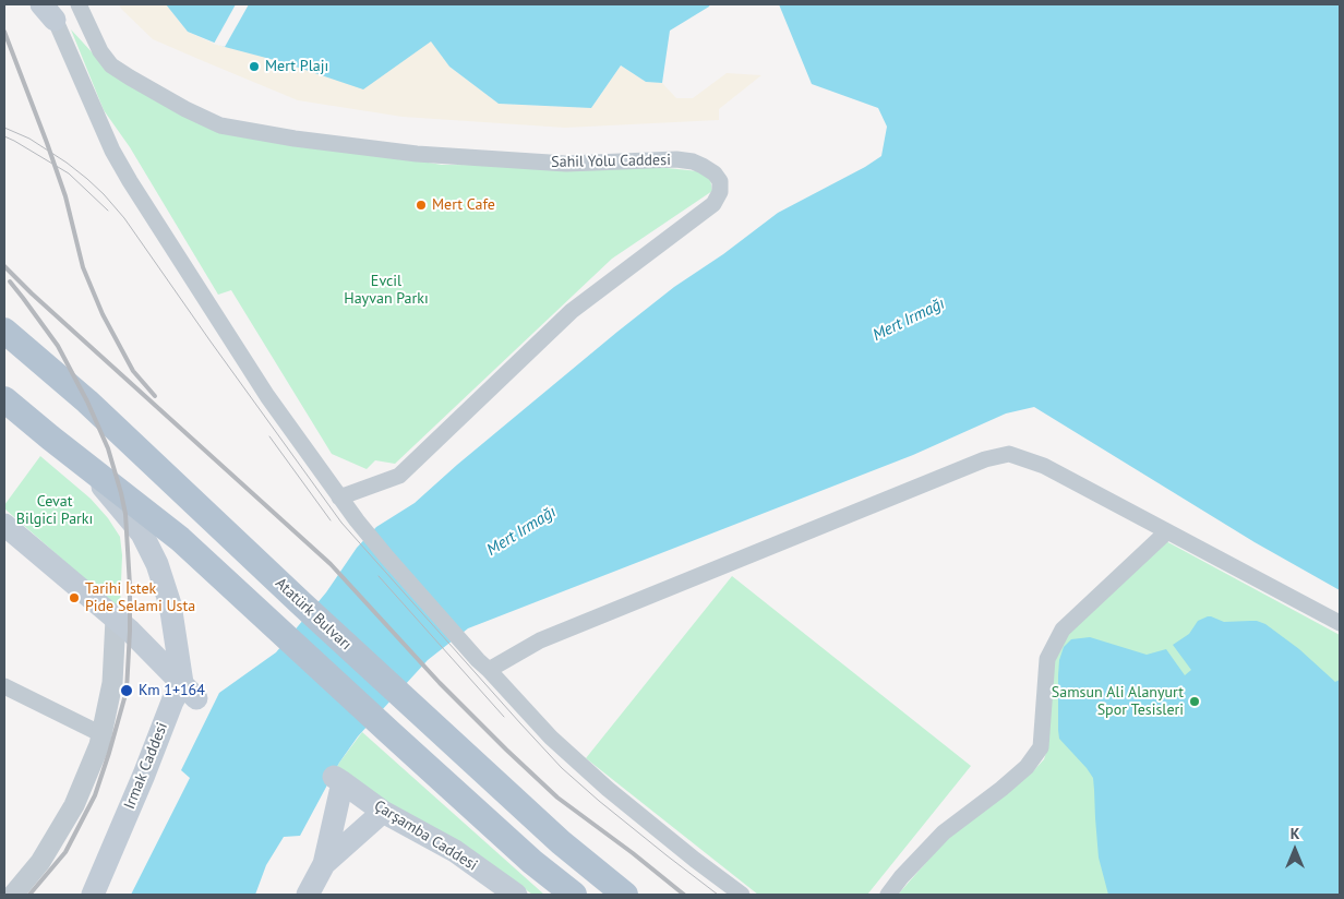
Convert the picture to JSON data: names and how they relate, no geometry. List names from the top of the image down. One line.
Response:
{"streets":{"main road":["Atatürk Bulvarı","Irmak Caddesi","Çarşamba Caddesi"],"street":["Sahil Yolu Caddesi"]},"water":["Mert Irmağı"],"parks":["Evcil Hayvan Parkı","Cevat Bilgici Parkı"],"places":["Mert Plajı","Mert Cafe","Tarihi İstek Pide Selami Usta","Km 1+164","Samsun Ali Alanyurt Spor Tesisleri"],"north":"top"}
